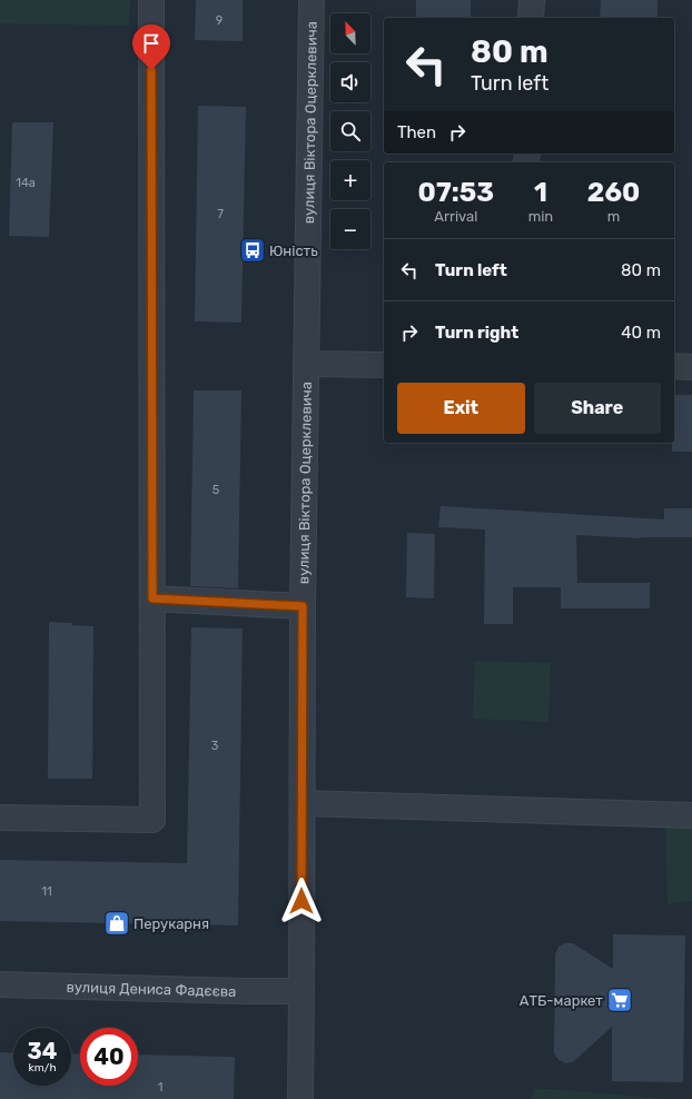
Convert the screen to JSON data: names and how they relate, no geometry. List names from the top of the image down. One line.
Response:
{"streets":{"street":["вулиця Віктора Оцерклевича","вулиця Дениса Фадєєва"]},"crossings":[["вулиця Віктора Оцерклевича","вулиця Дениса Фадєєва"]],"places":{"bus stop":["Юність"],"shop":["Перукарня"],"supermarket":["АТБ-маркет"]},"house_numbers":["9","14а","7","5","3","11","1"],"north":"top left","page":{"map_buttons":["+","−"],"turn":["80 m","Turn left"],"then":"Then","eta":["07:53","Arrival","1","min","260","m"],"list":[{"name":"Turn left","value":"80 m"},{"name":"Turn right","value":"40 m"}],"buttons":["Exit","Share"],"speed":"34 km/h","limit":"40"}}
